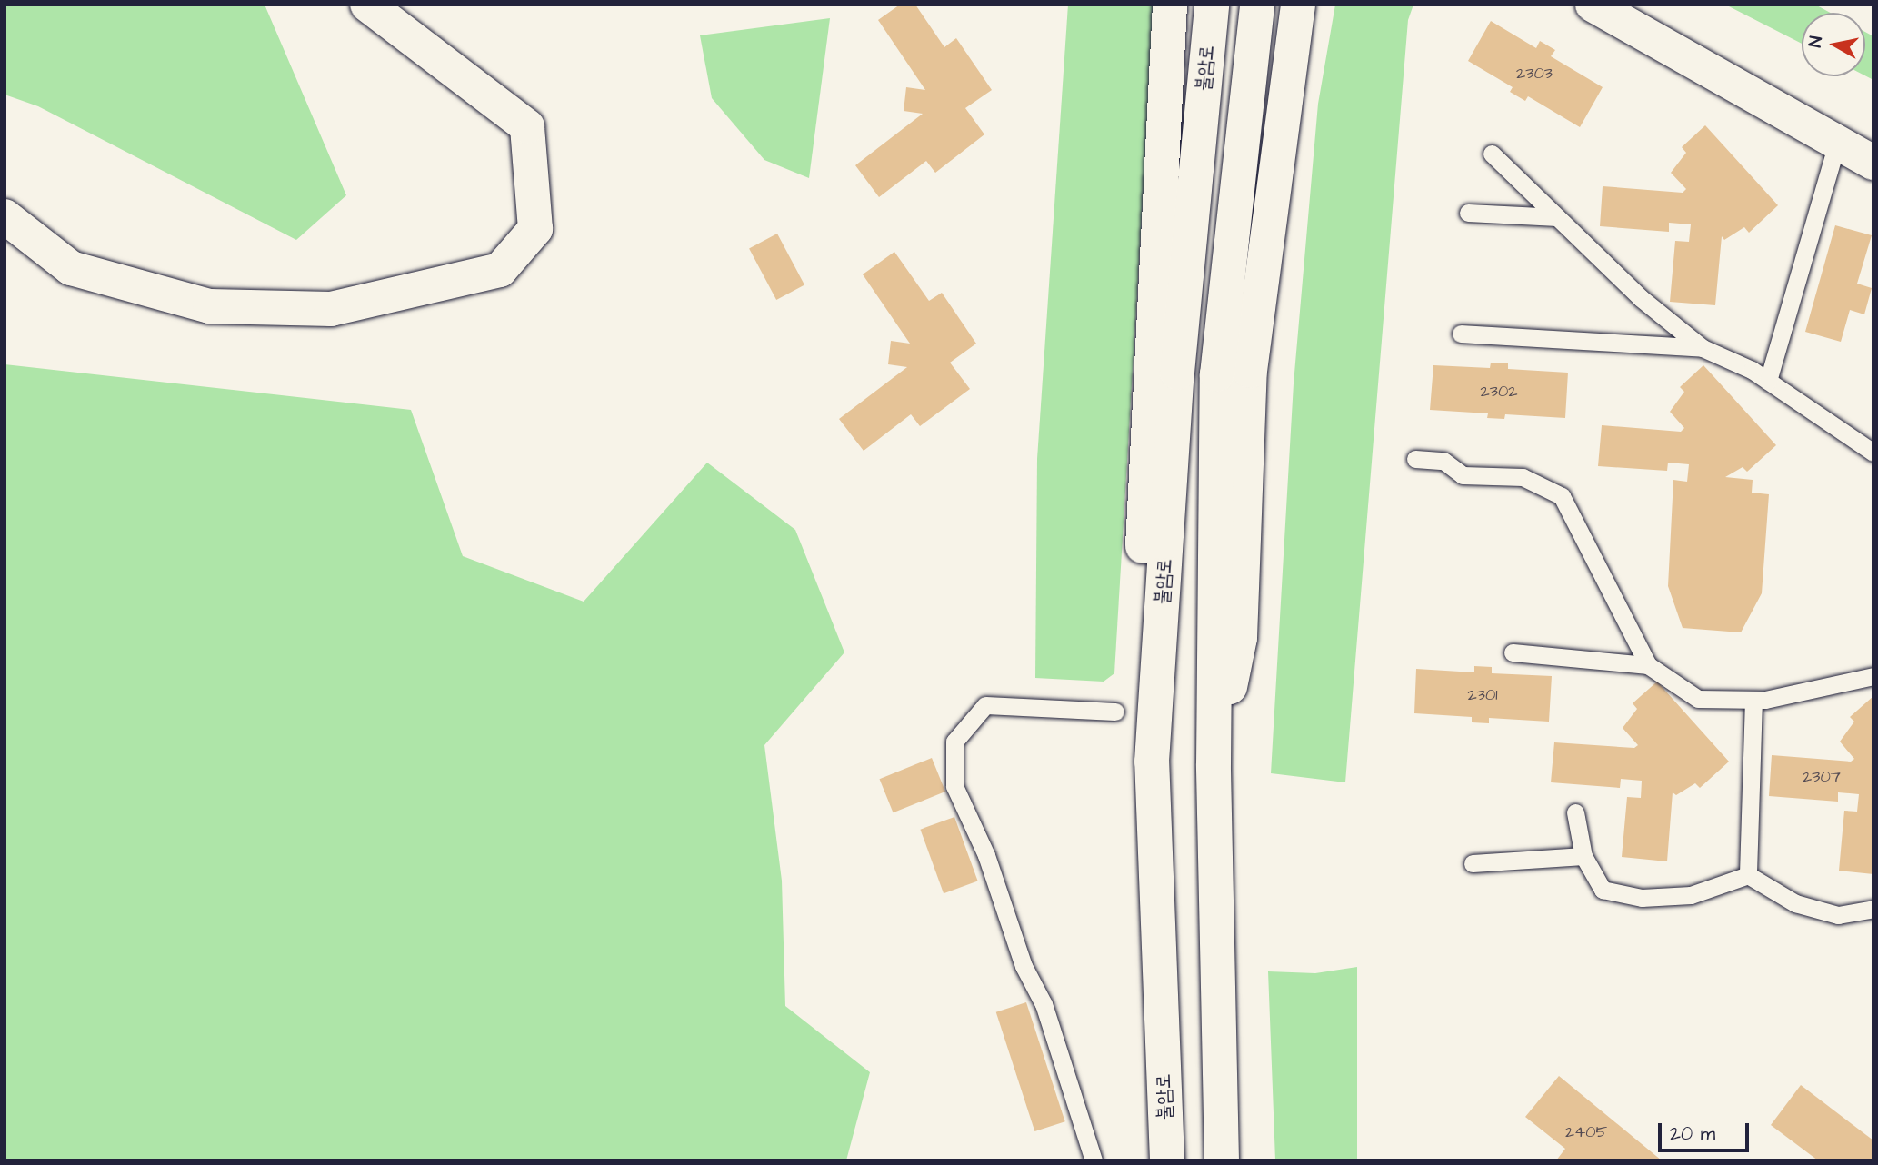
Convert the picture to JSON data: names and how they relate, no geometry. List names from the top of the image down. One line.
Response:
{"streets":{"street":["불암로"]},"house_numbers":["2303","2302","2301","2307","2405"],"scale_bar":"20 m","north":"left"}
